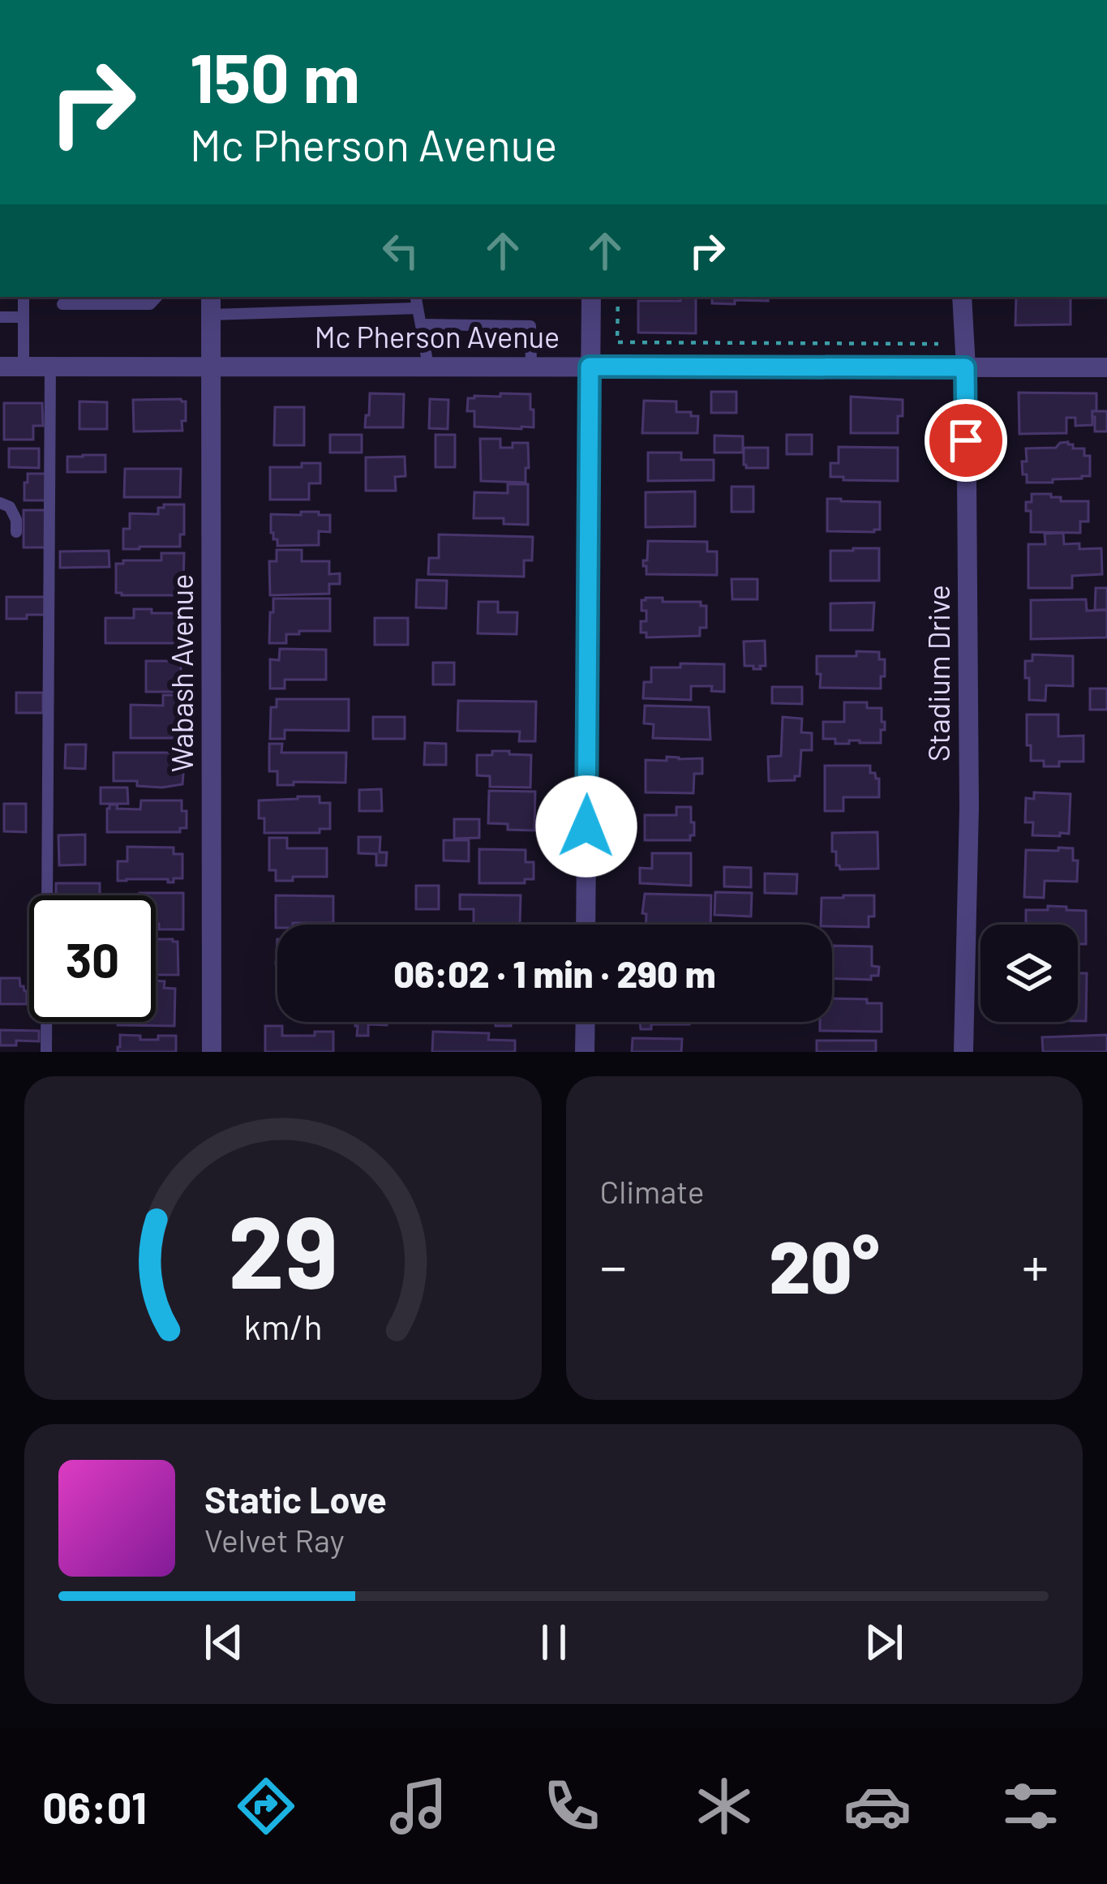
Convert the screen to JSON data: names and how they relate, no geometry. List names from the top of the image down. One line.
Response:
{"streets":{"street":["Mc Pherson Avenue","Wabash Avenue","Stadium Drive"]},"crossings":[["Mc Pherson Avenue","Wabash Avenue"],["Mc Pherson Avenue","Stadium Drive"]],"page":{"turn":["150 m","Mc Pherson Avenue"],"limit":"30","trip":"06:02 · 1 min · 290 m","tile":"Climate","heat":["−","20°","+"],"song":["Static Love","Velvet Ray"],"tabs":"06:01","gauge":["29","km/h"]}}
